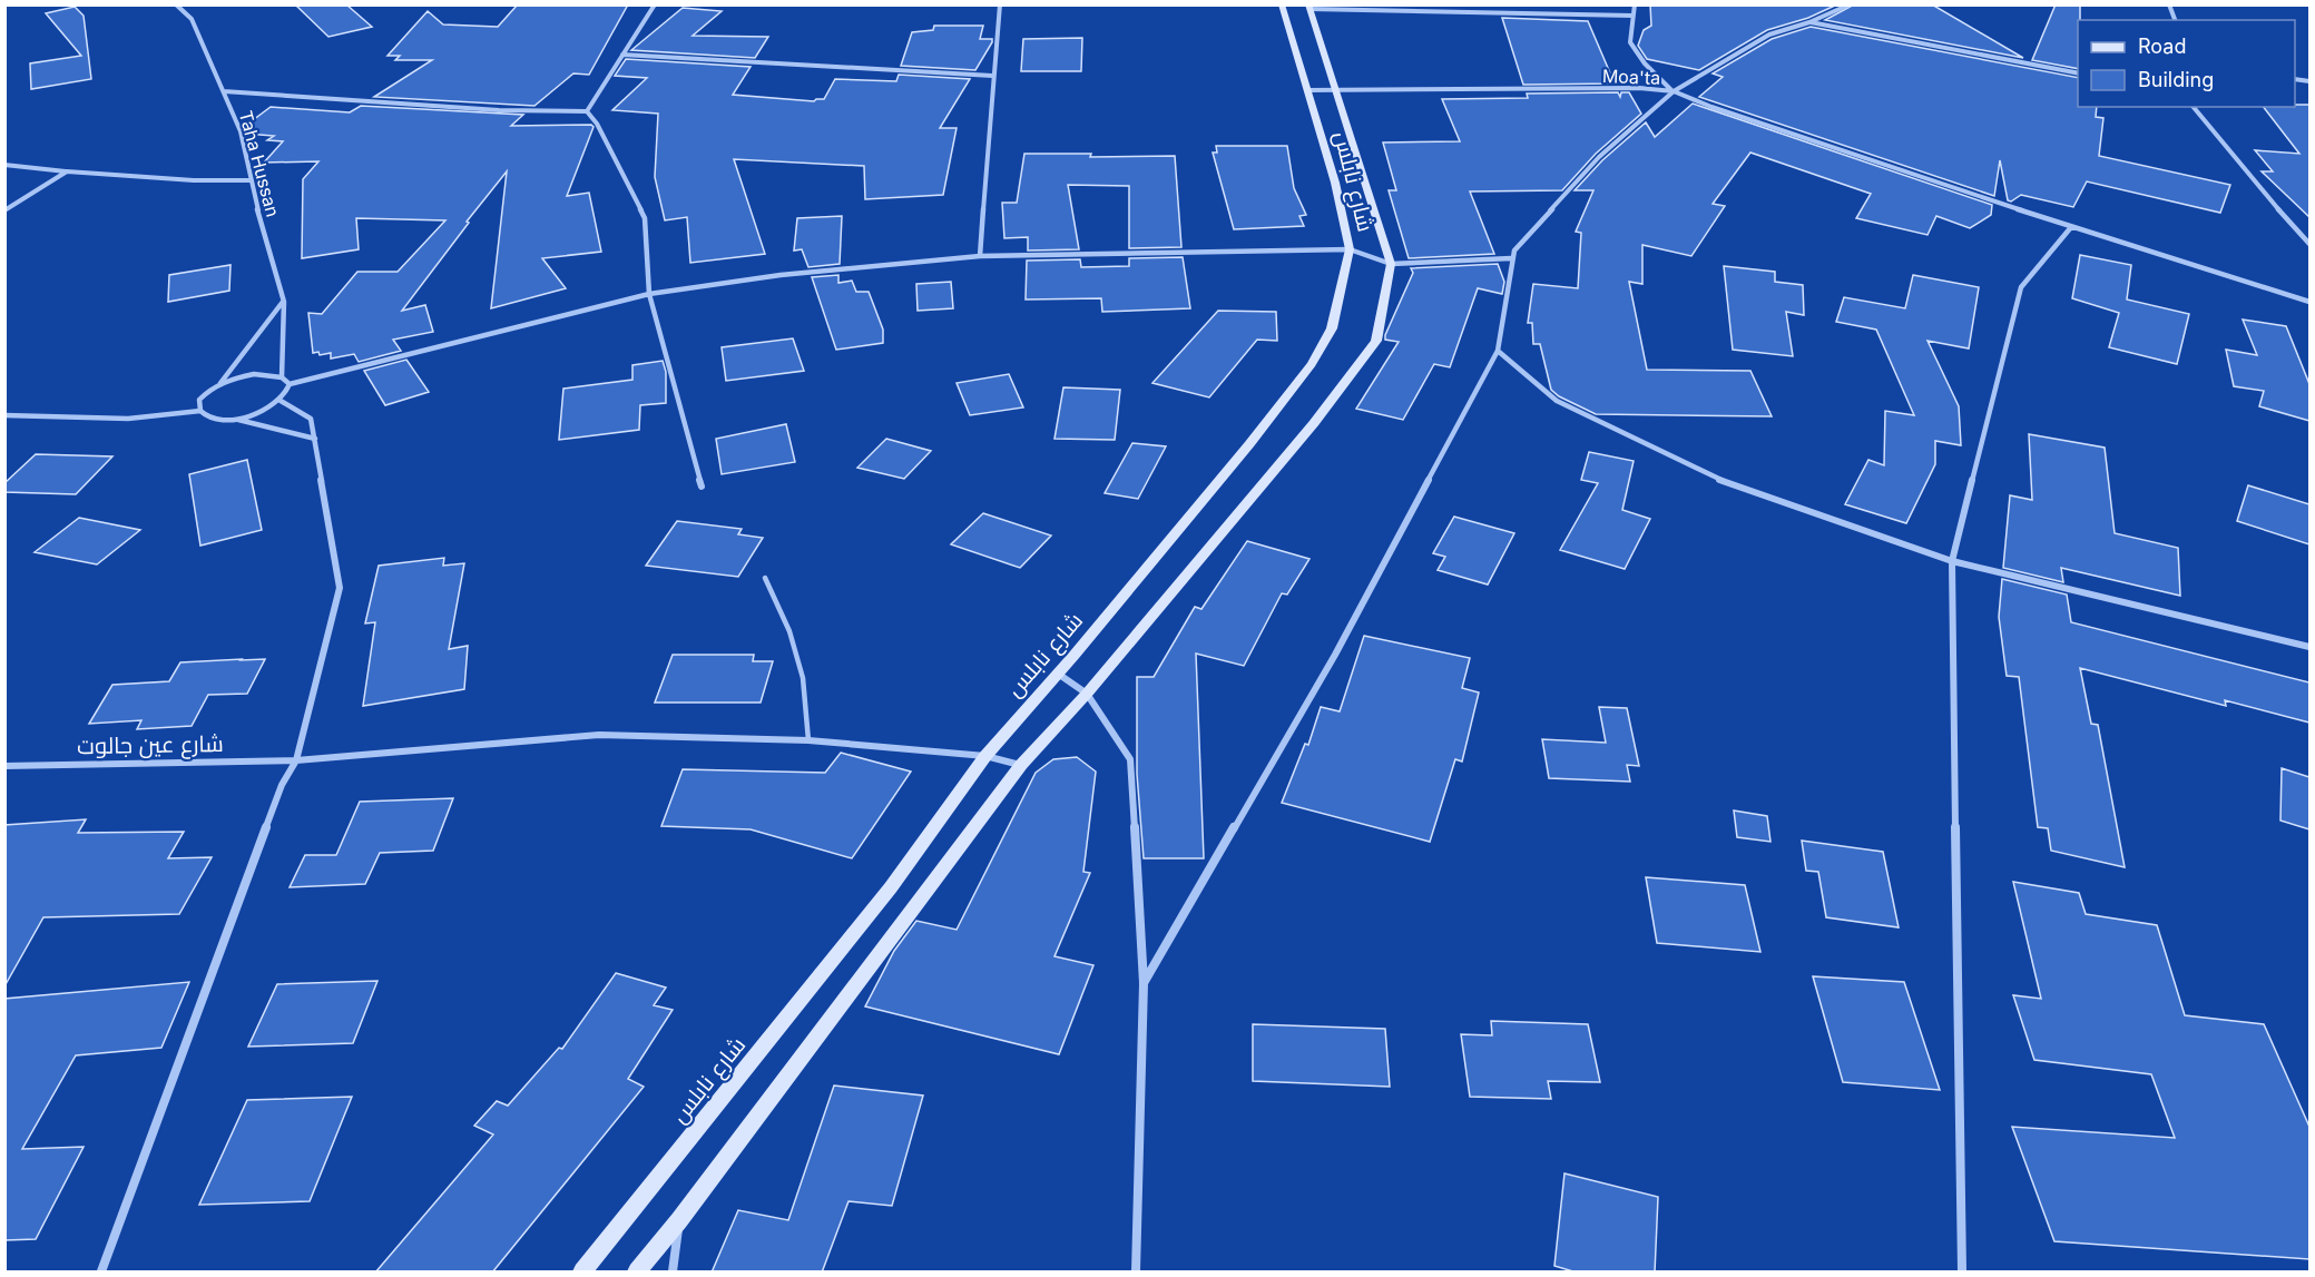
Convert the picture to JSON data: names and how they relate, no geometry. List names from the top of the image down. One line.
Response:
{"streets":{"main road":["شارع نابلس"],"street":["Moa'ta","Taha Hussan","شارع عين جالوت"]},"crossings":[["Moa'ta","شارع نابلس"],["شارع نابلس","شارع عين جالوت"]],"legend":["Road","Building"]}
